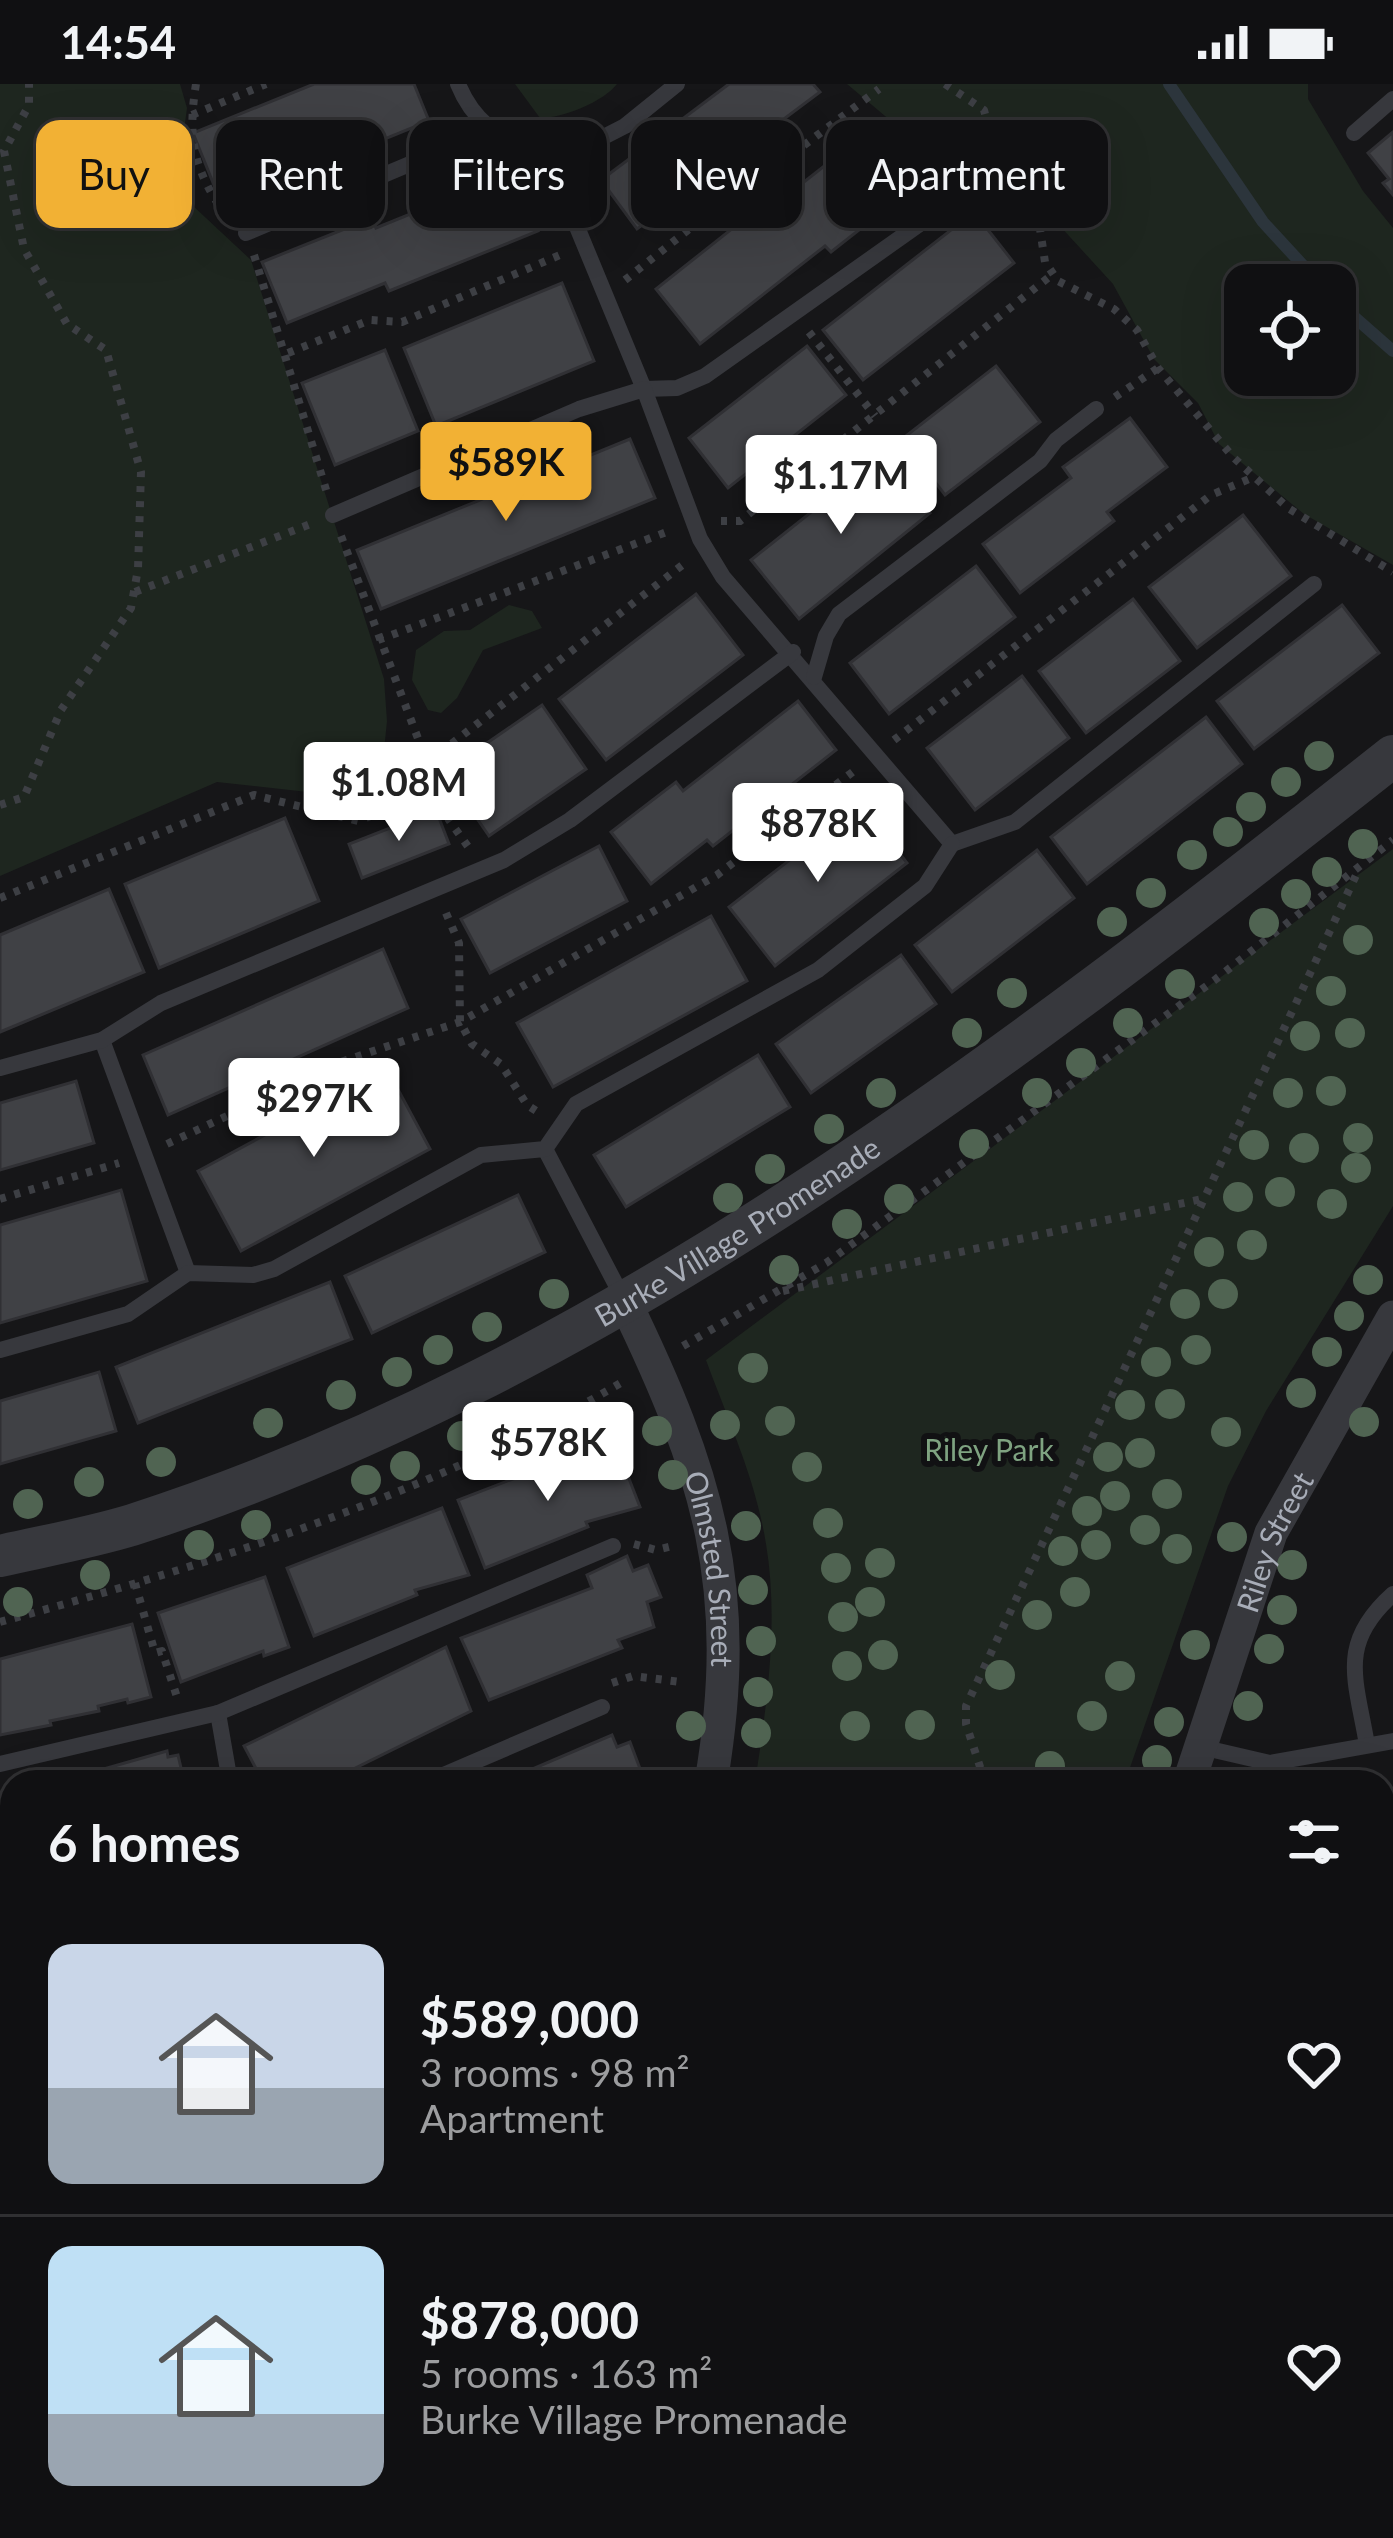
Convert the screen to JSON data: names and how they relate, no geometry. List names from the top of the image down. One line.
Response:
{"streets":{"street":["Burke Village Promenade","Riley Street","Olmsted Street"]},"crossings":[["Burke Village Promenade","Olmsted Street"]],"parks":["Riley Park"],"page":{"status":"14:54","chip":["Buy","Rent","Filters","New","Apartment"],"price":["$589K","$1.17M","$1.08M","$878K","$297K","$578K"],"heading":"6 homes","list":[{"name":"$589,000","note":"3 rooms · 98 m² · Apartment"},{"name":"$878,000","note":"5 rooms · 163 m² · Burke Village Promenade"}]}}
